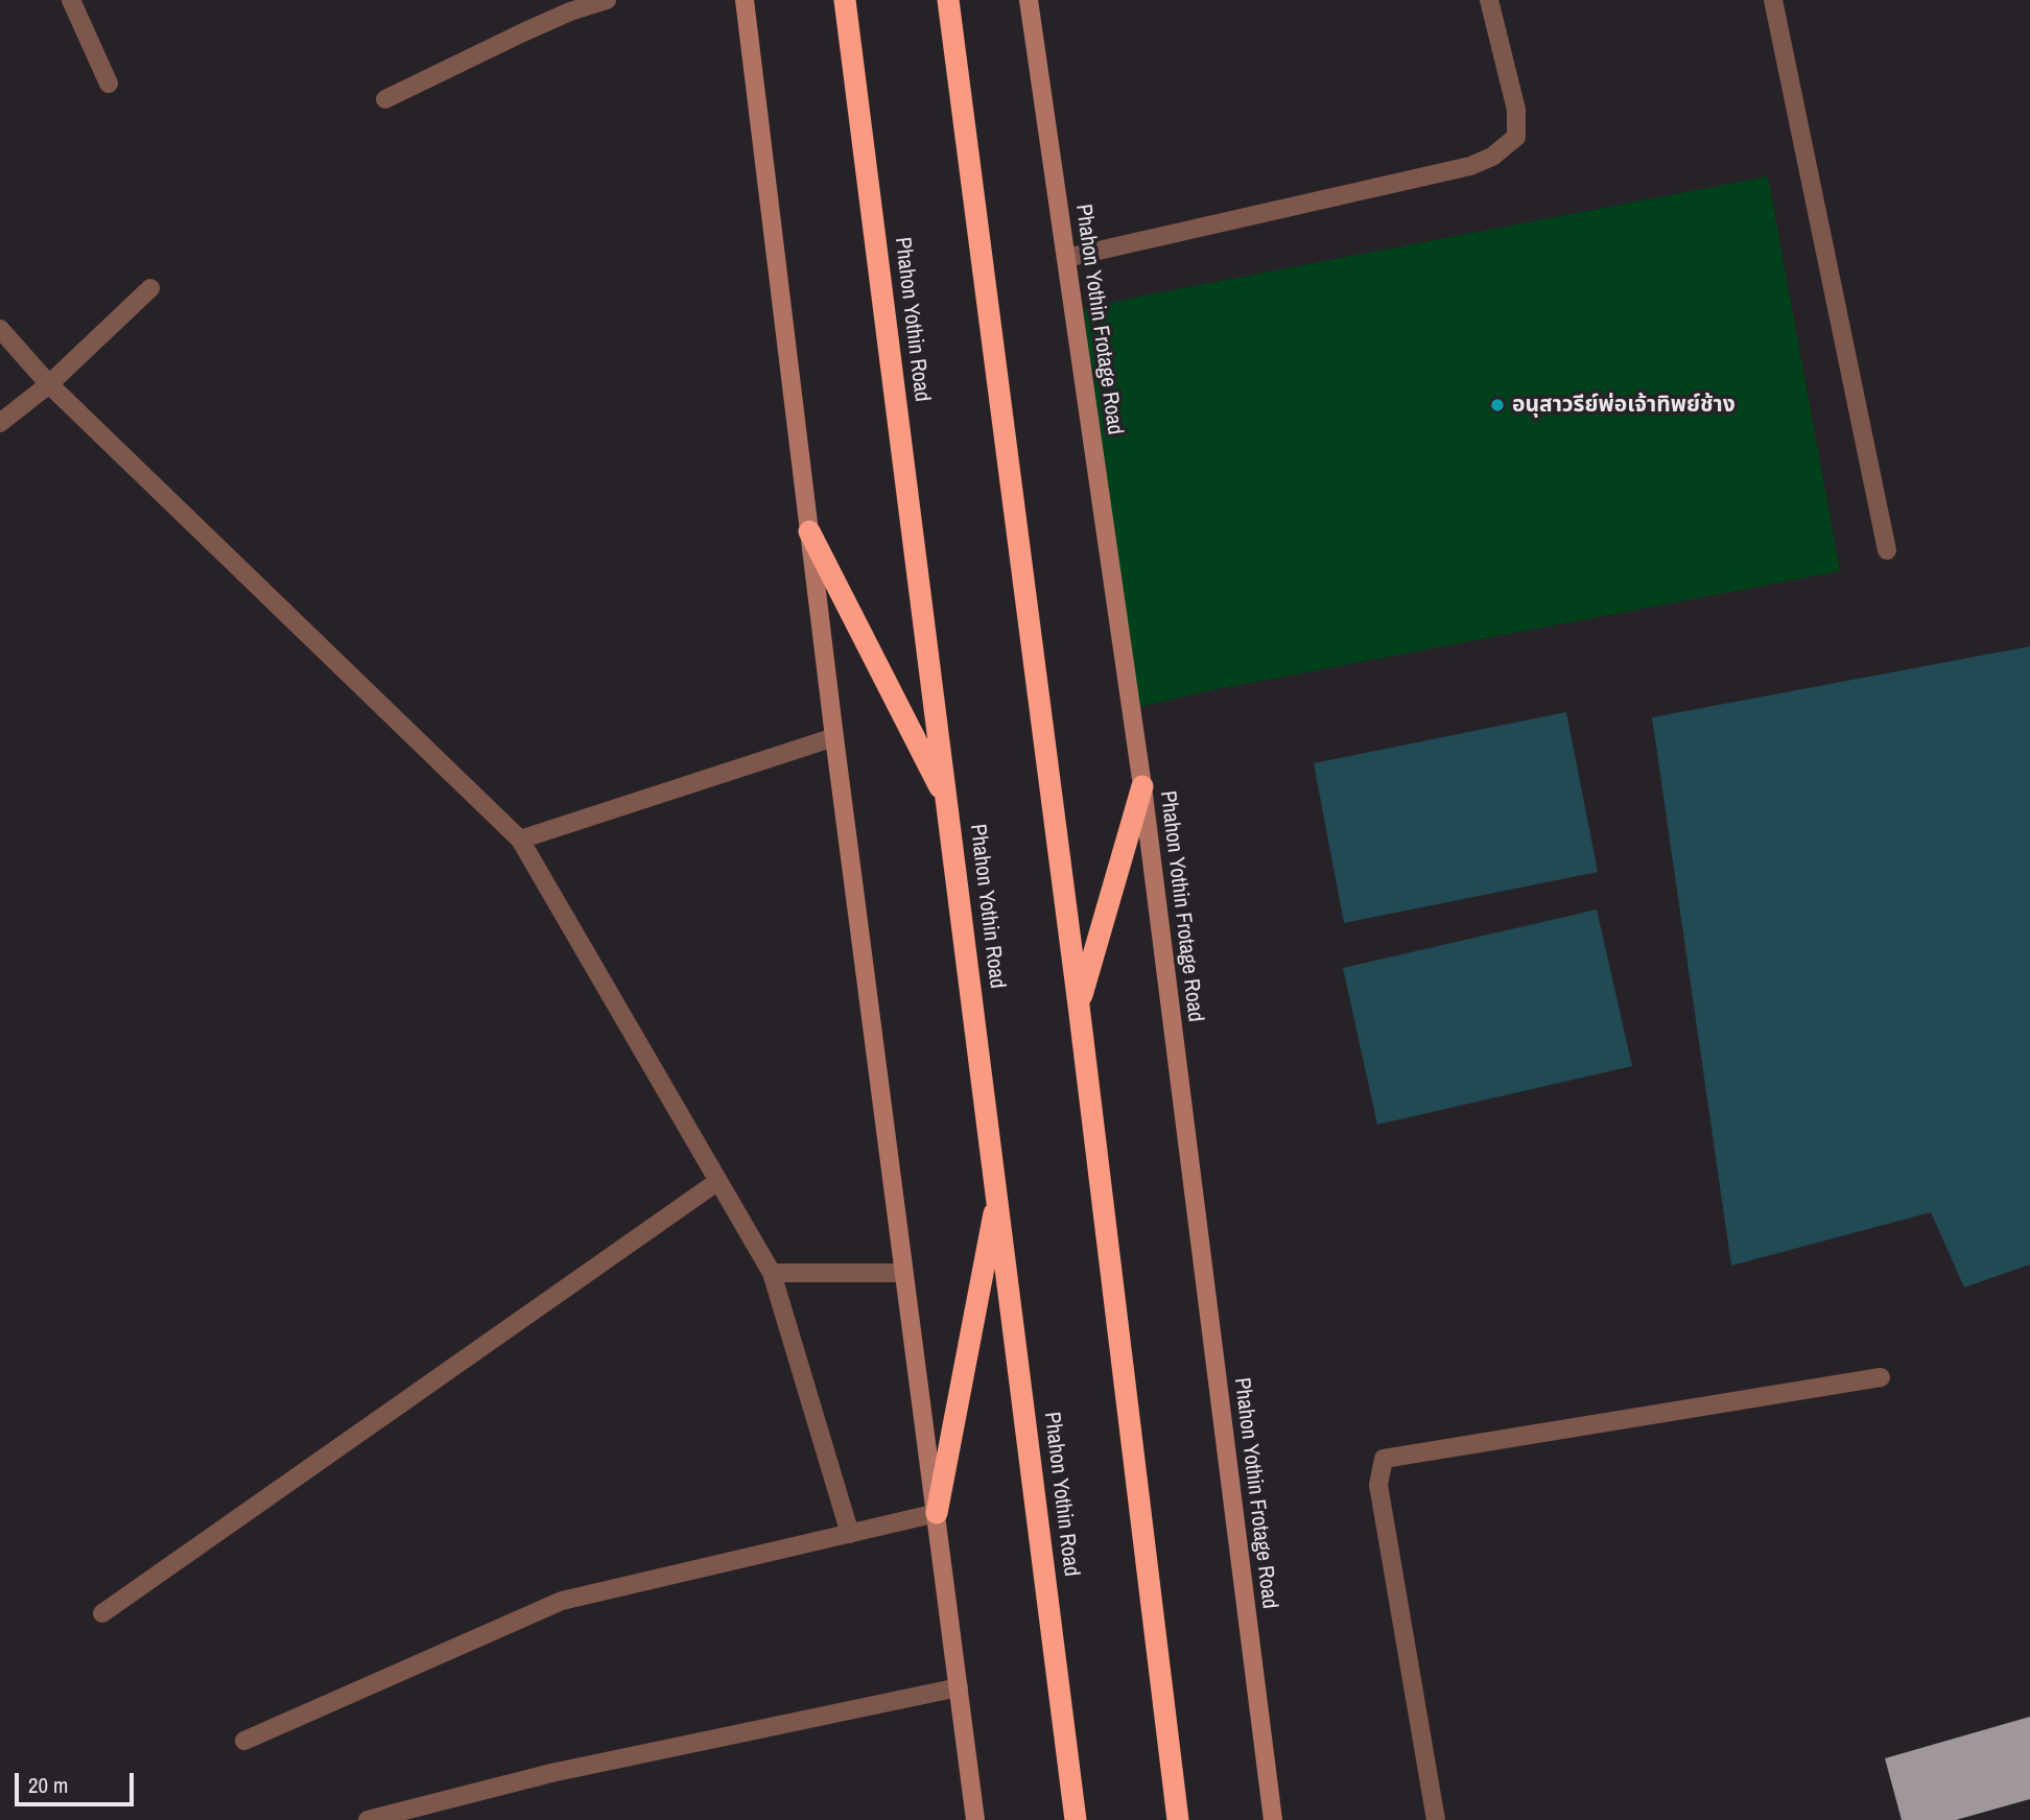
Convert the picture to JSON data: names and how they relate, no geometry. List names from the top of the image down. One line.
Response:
{"streets":{"highway":["Phahon Yothin Road"],"main road":["Phahon Yothin Frotage Road"]},"places":["อนุสาวรีย์พ่อเจ้าทิพย์ช้าง"],"scale_bar":"20 m"}
